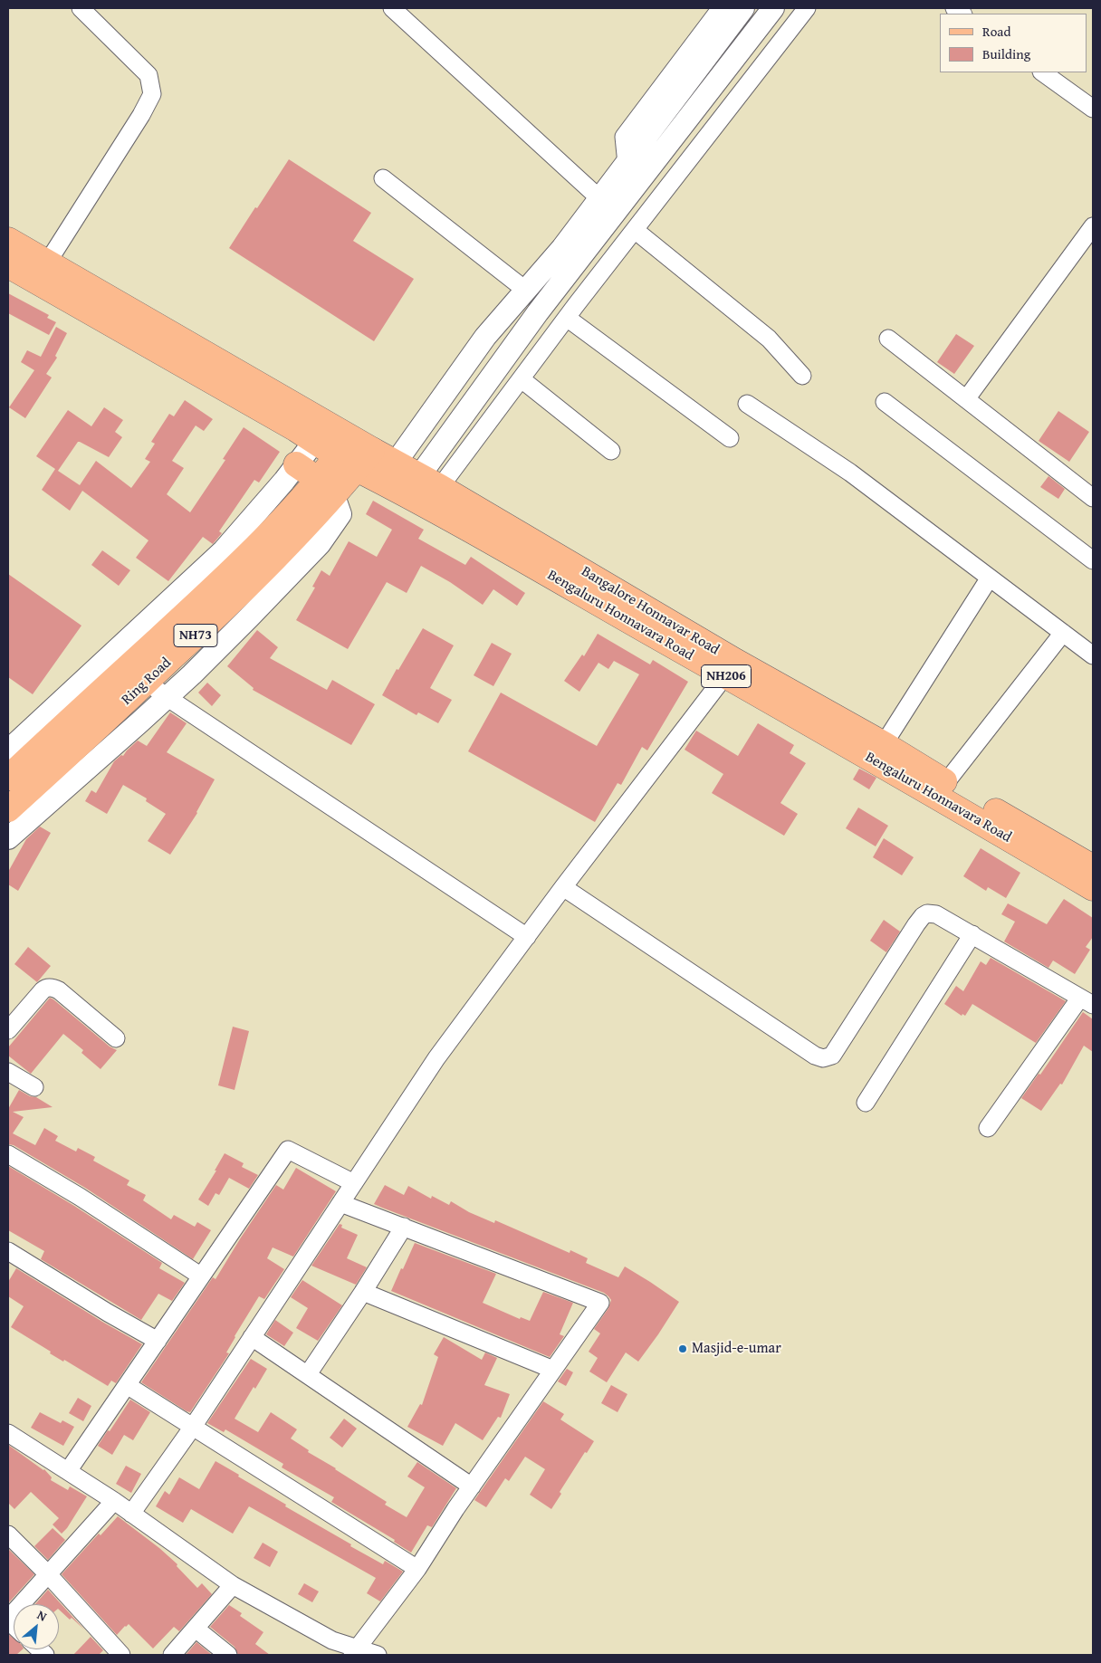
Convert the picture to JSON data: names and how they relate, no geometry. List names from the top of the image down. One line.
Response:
{"streets":{"main road":["Bangalore Honnavar Road","Bengaluru Honnavara Road","NH73","NH206","Ring Road"]},"crossings":[["Bangalore Honnavar Road","Bengaluru Honnavara Road"],["Bangalore Honnavar Road","NH206"],["Bangalore Honnavar Road","Ring Road"],["NH206","Ring Road"]],"places":["Masjid-e-umar"],"legend":["Road","Building"],"north":"top right"}
